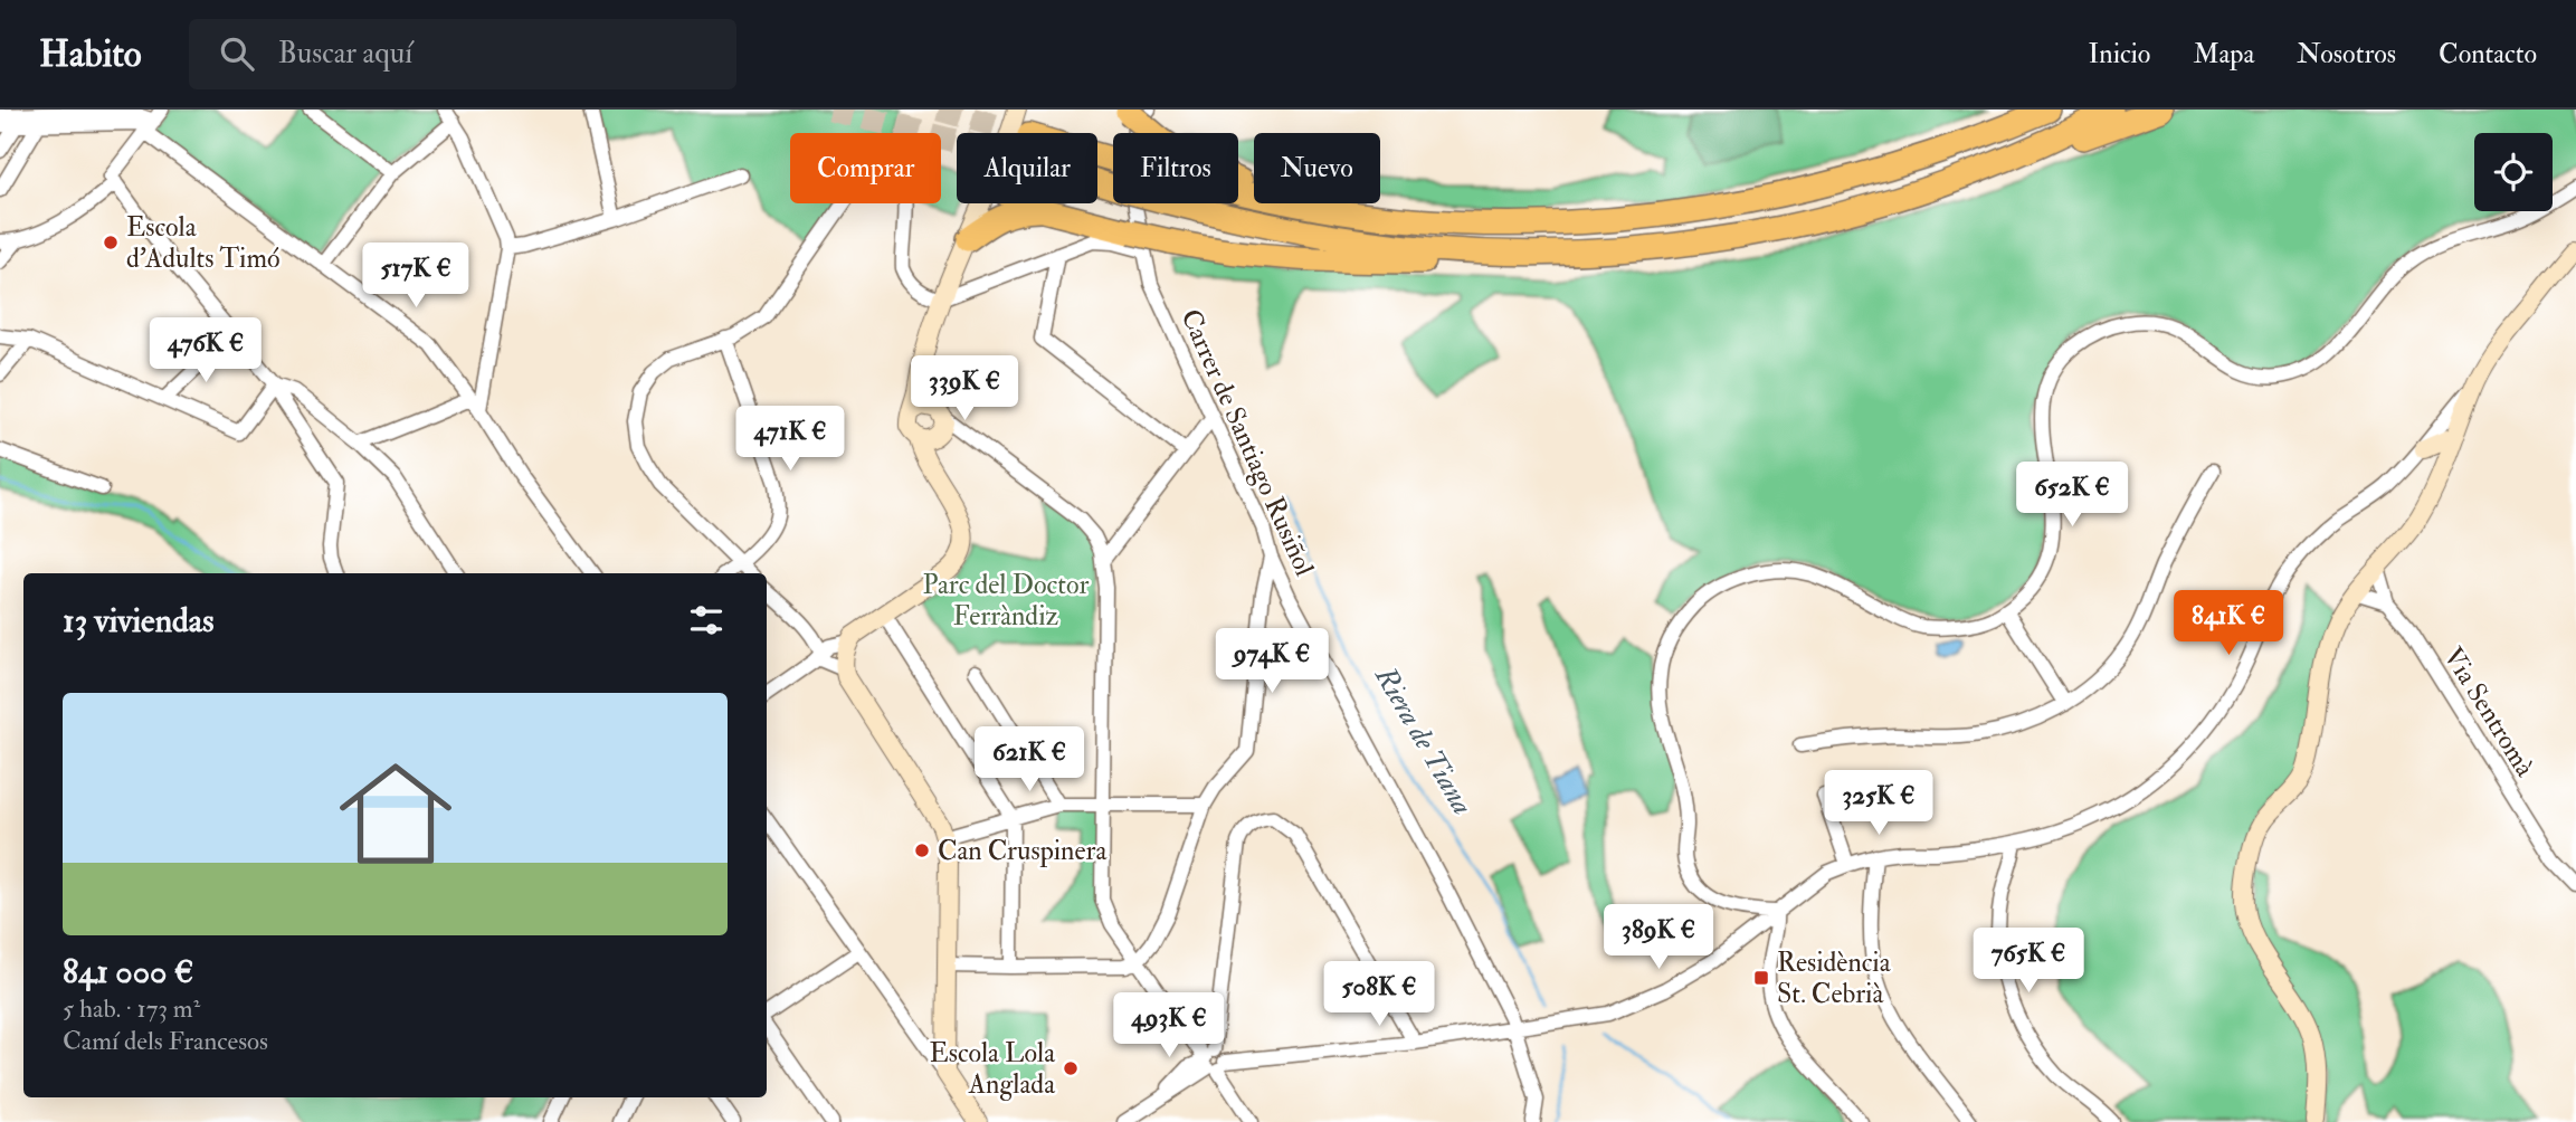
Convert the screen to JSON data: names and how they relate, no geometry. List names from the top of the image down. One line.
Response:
{"streets":{"street":["Carrer de Santiago Rusiñol","Via Sentromà"]},"water":["Riera de Tiana"],"parks":["Parc del Doctor Ferràndiz"],"places":{"other":["Escola d’Adults Timó","Can Cruspinera","Escola Lola Anglada"],"transit":["Residència St. Cebrià"]},"page":{"header":"Habito","search":"Buscar aquí","nav":["Inicio","Mapa","Nosotros","Contacto"],"chip":["Comprar","Alquilar","Filtros","Nuevo"],"price":["517K €","476K €","339K €","471K €","652K €","841K €","974K €","621K €","325K €","389K €","765K €","508K €","493K €"],"heading":"13 viviendas","list":[{"name":"841 000 €","note":"5 hab. · 173 m² · Camí dels Francesos"}]}}
